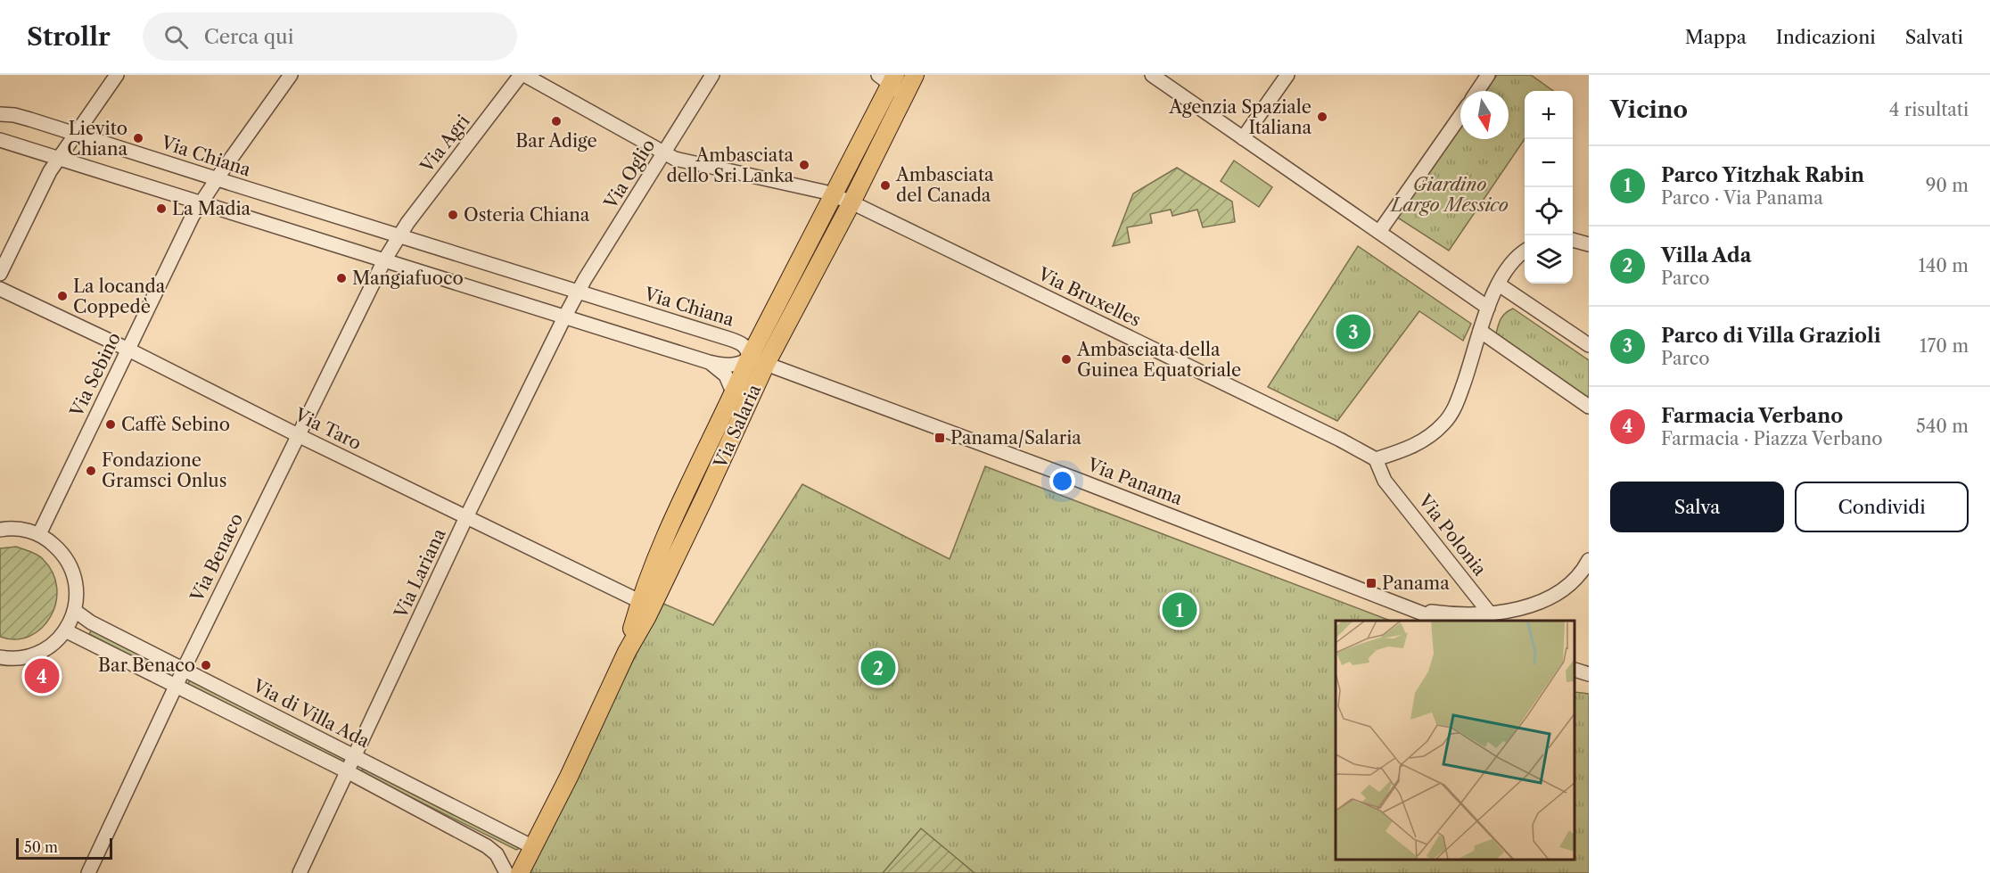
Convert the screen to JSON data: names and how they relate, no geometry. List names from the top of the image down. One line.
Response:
{"streets":{"main road":["Via Salaria"],"street":["Via Agri","Via Chiana","Via Oglio","Via Bruxelles","Via Sebino","Via Taro","Via Panama","Via Polonia","Via Benaco","Via Lariana","Via di Villa Ada"]},"crossings":[["Via Agri","Via Chiana"],["Via Chiana","Via Oglio"],["Via Chiana","Via Sebino"],["Via Chiana","Via Salaria"],["Via Chiana","Via Panama"],["Via Chiana","Via Lariana"],["Via Oglio","Via Lariana"],["Via Bruxelles","Via Salaria"],["Via Bruxelles","Via Polonia"],["Via Sebino","Via Taro"],["Via Salaria","Via Taro"],["Via Salaria","Via Panama"],["Via Salaria","Via di Villa Ada"],["Via Taro","Via Benaco"],["Via Taro","Via Lariana"],["Via Benaco","Via di Villa Ada"],["Via Lariana","Via di Villa Ada"]],"parks":["Giardino Largo Messico"],"places":{"other":["Agenzia Spaziale Italiana","Bar Adige","Lievito Chiana","Ambasciata dello Sri Lanka","Ambasciata del Canada","La Madia","Osteria Chiana","Mangiafuoco","La locanda Coppedè","Ambasciata della Guinea Equatoriale","Caffè Sebino","Fondazione Gramsci Onlus","Bar Benaco"],"transit":["Panama/Salaria","Panama"]},"scale_bar":"50 m","north":"bottom","page":{"header":"Strollr","search":"Cerca qui","nav":["Mappa","Indicazioni","Salvati"],"heading":["Vicino","4 risultati"],"map_buttons":["+","−"],"list":[{"mark":"1","name":"Parco Yitzhak Rabin","note":"Parco · Via Panama","value":"90 m"},{"mark":"2","name":"Villa Ada","note":"Parco","value":"140 m"},{"mark":"3","name":"Parco di Villa Grazioli","note":"Parco","value":"170 m"},{"mark":"4","name":"Farmacia Verbano","note":"Farmacia · Piazza Verbano","value":"540 m"}],"pins":["3","1","2","4"],"buttons":["Salva","Condividi"],"scale":"50 m"}}
